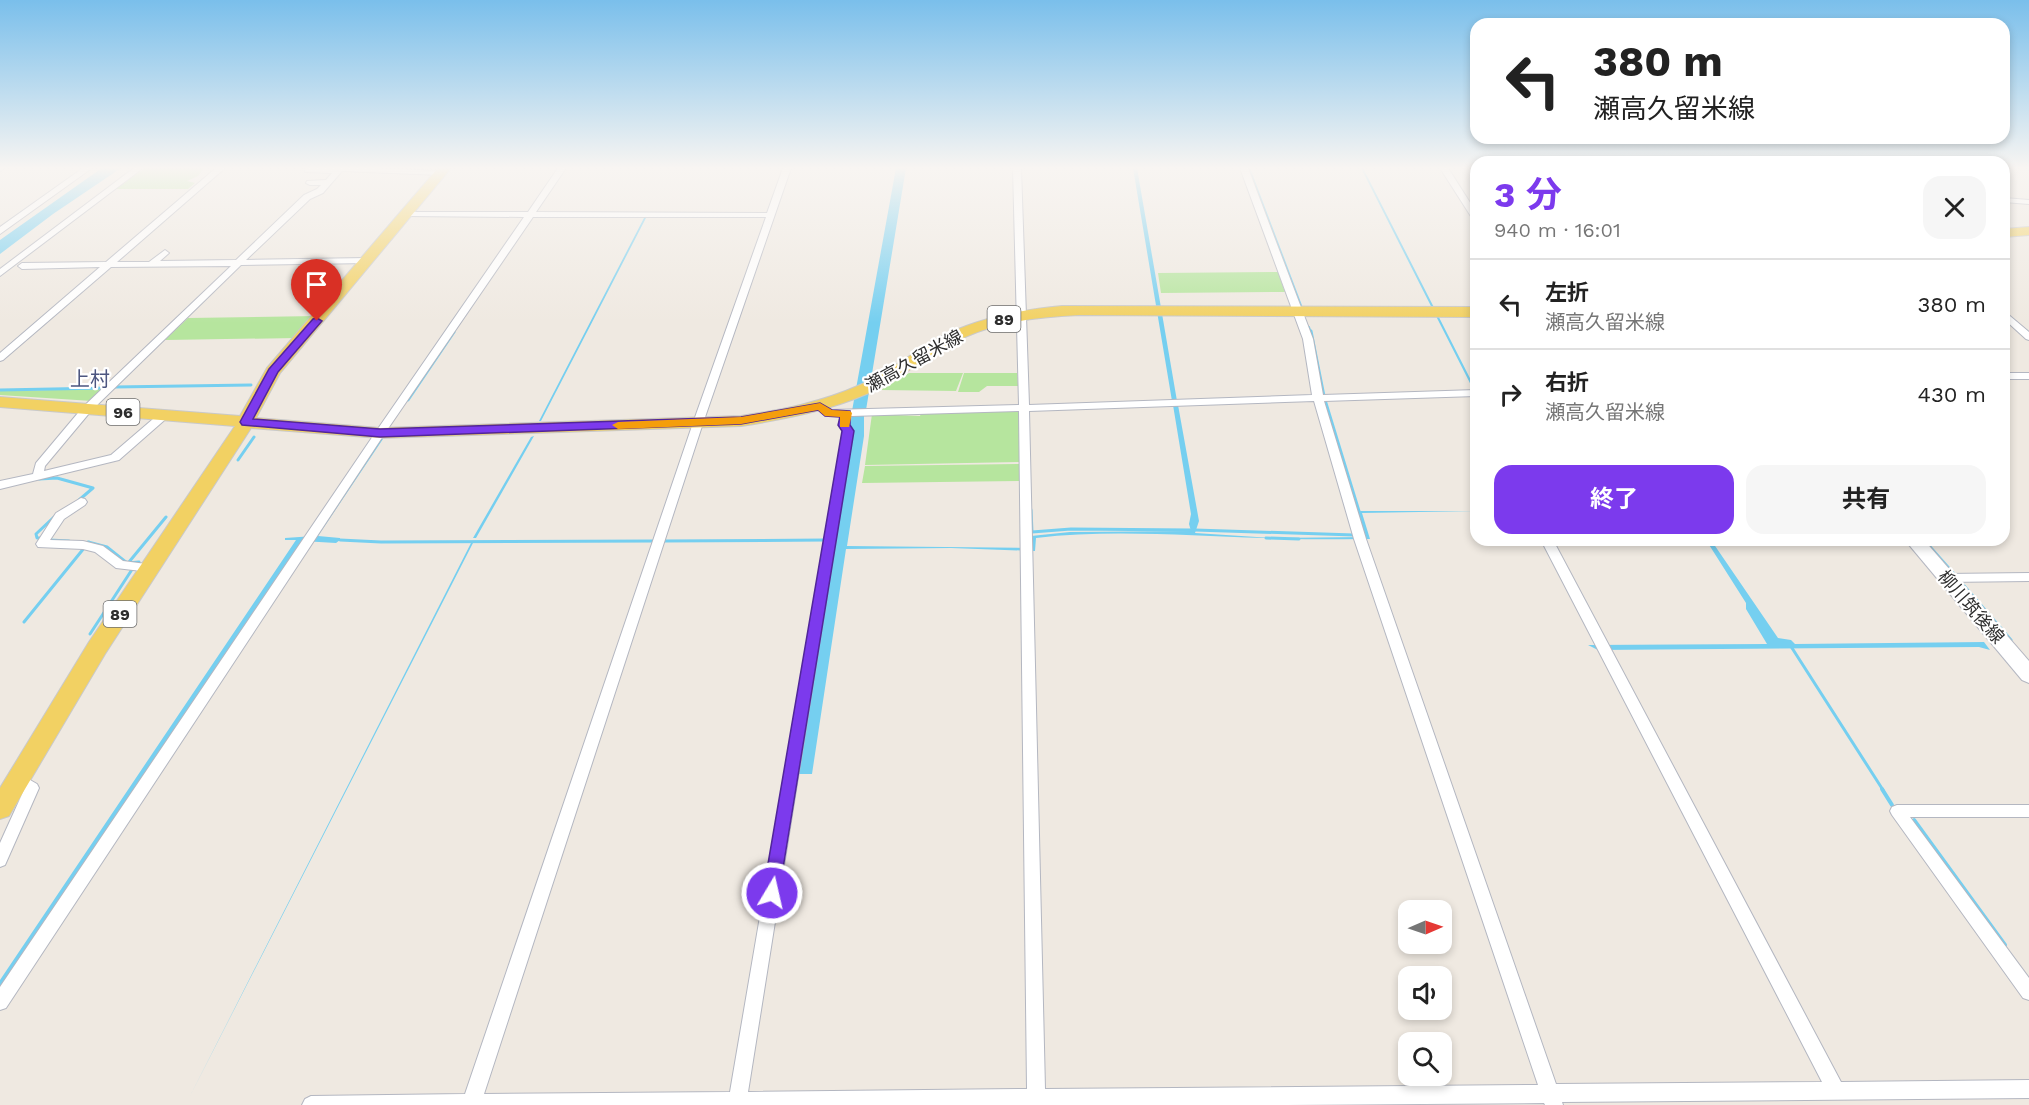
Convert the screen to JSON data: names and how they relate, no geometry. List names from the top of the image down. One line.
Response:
{"streets":{"main road":["89","瀬高久留米線","96","柳川筑後線"]},"crossings":[["89","瀬高久留米線"],["89","96"],["瀬高久留米線","96"]],"districts":["上村"],"north":"right","page":{"turn":["380 m","瀬高久留米線"],"heading":["3 分","940 m · 16:01"],"list":[{"name":"左折","note":"瀬高久留米線","value":"380 m"},{"name":"右折","note":"瀬高久留米線","value":"430 m"}],"buttons":["終了","共有"]}}
